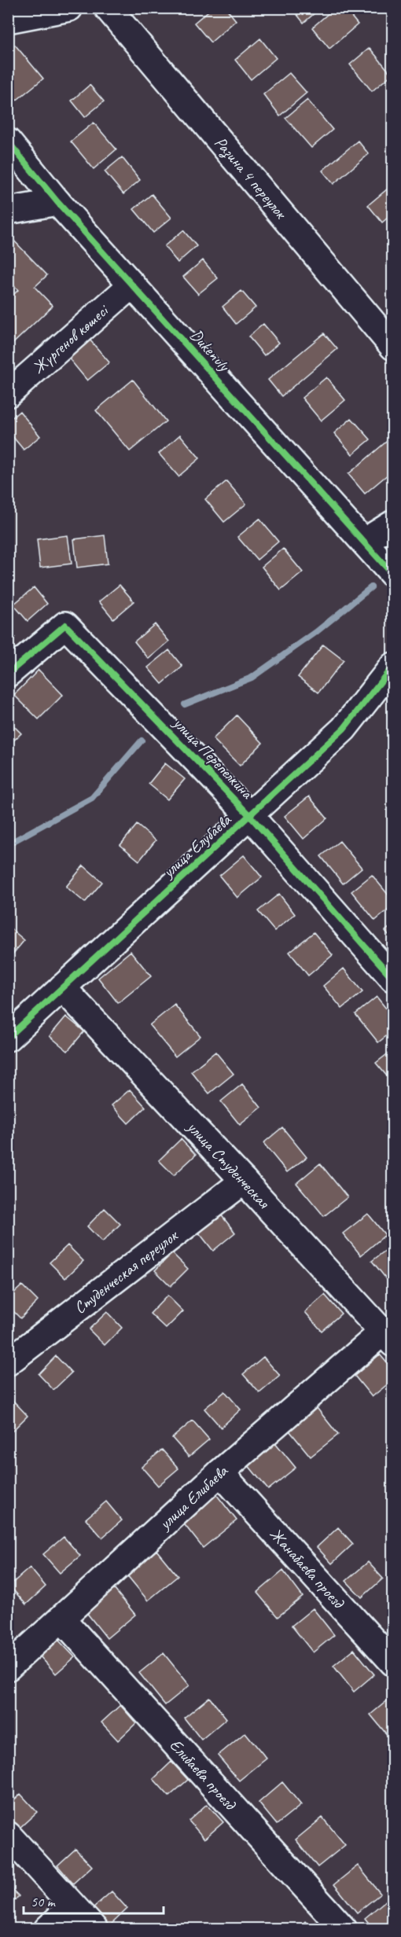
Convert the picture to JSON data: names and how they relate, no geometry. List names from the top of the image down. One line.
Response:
{"streets":{"street":["Разина 4 переулок","Жүргенов көшесі","Dukenuly","улица Перепелкина","улица Елубаева","улица Студенческая","Студенческая переулок","улица Елибаева","Жанабаева проезд","Елибаева проезд"]},"crossings":[["Жүргенов көшесі","Dukenuly"],["улица Перепелкина","улица Елубаева"],["улица Елубаева","улица Студенческая"],["улица Студенческая","Студенческая переулок"],["улица Студенческая","улица Елибаева"],["улица Елибаева","Жанабаева проезд"],["улица Елибаева","Елибаева проезд"]],"scale_bar":"50 m"}
